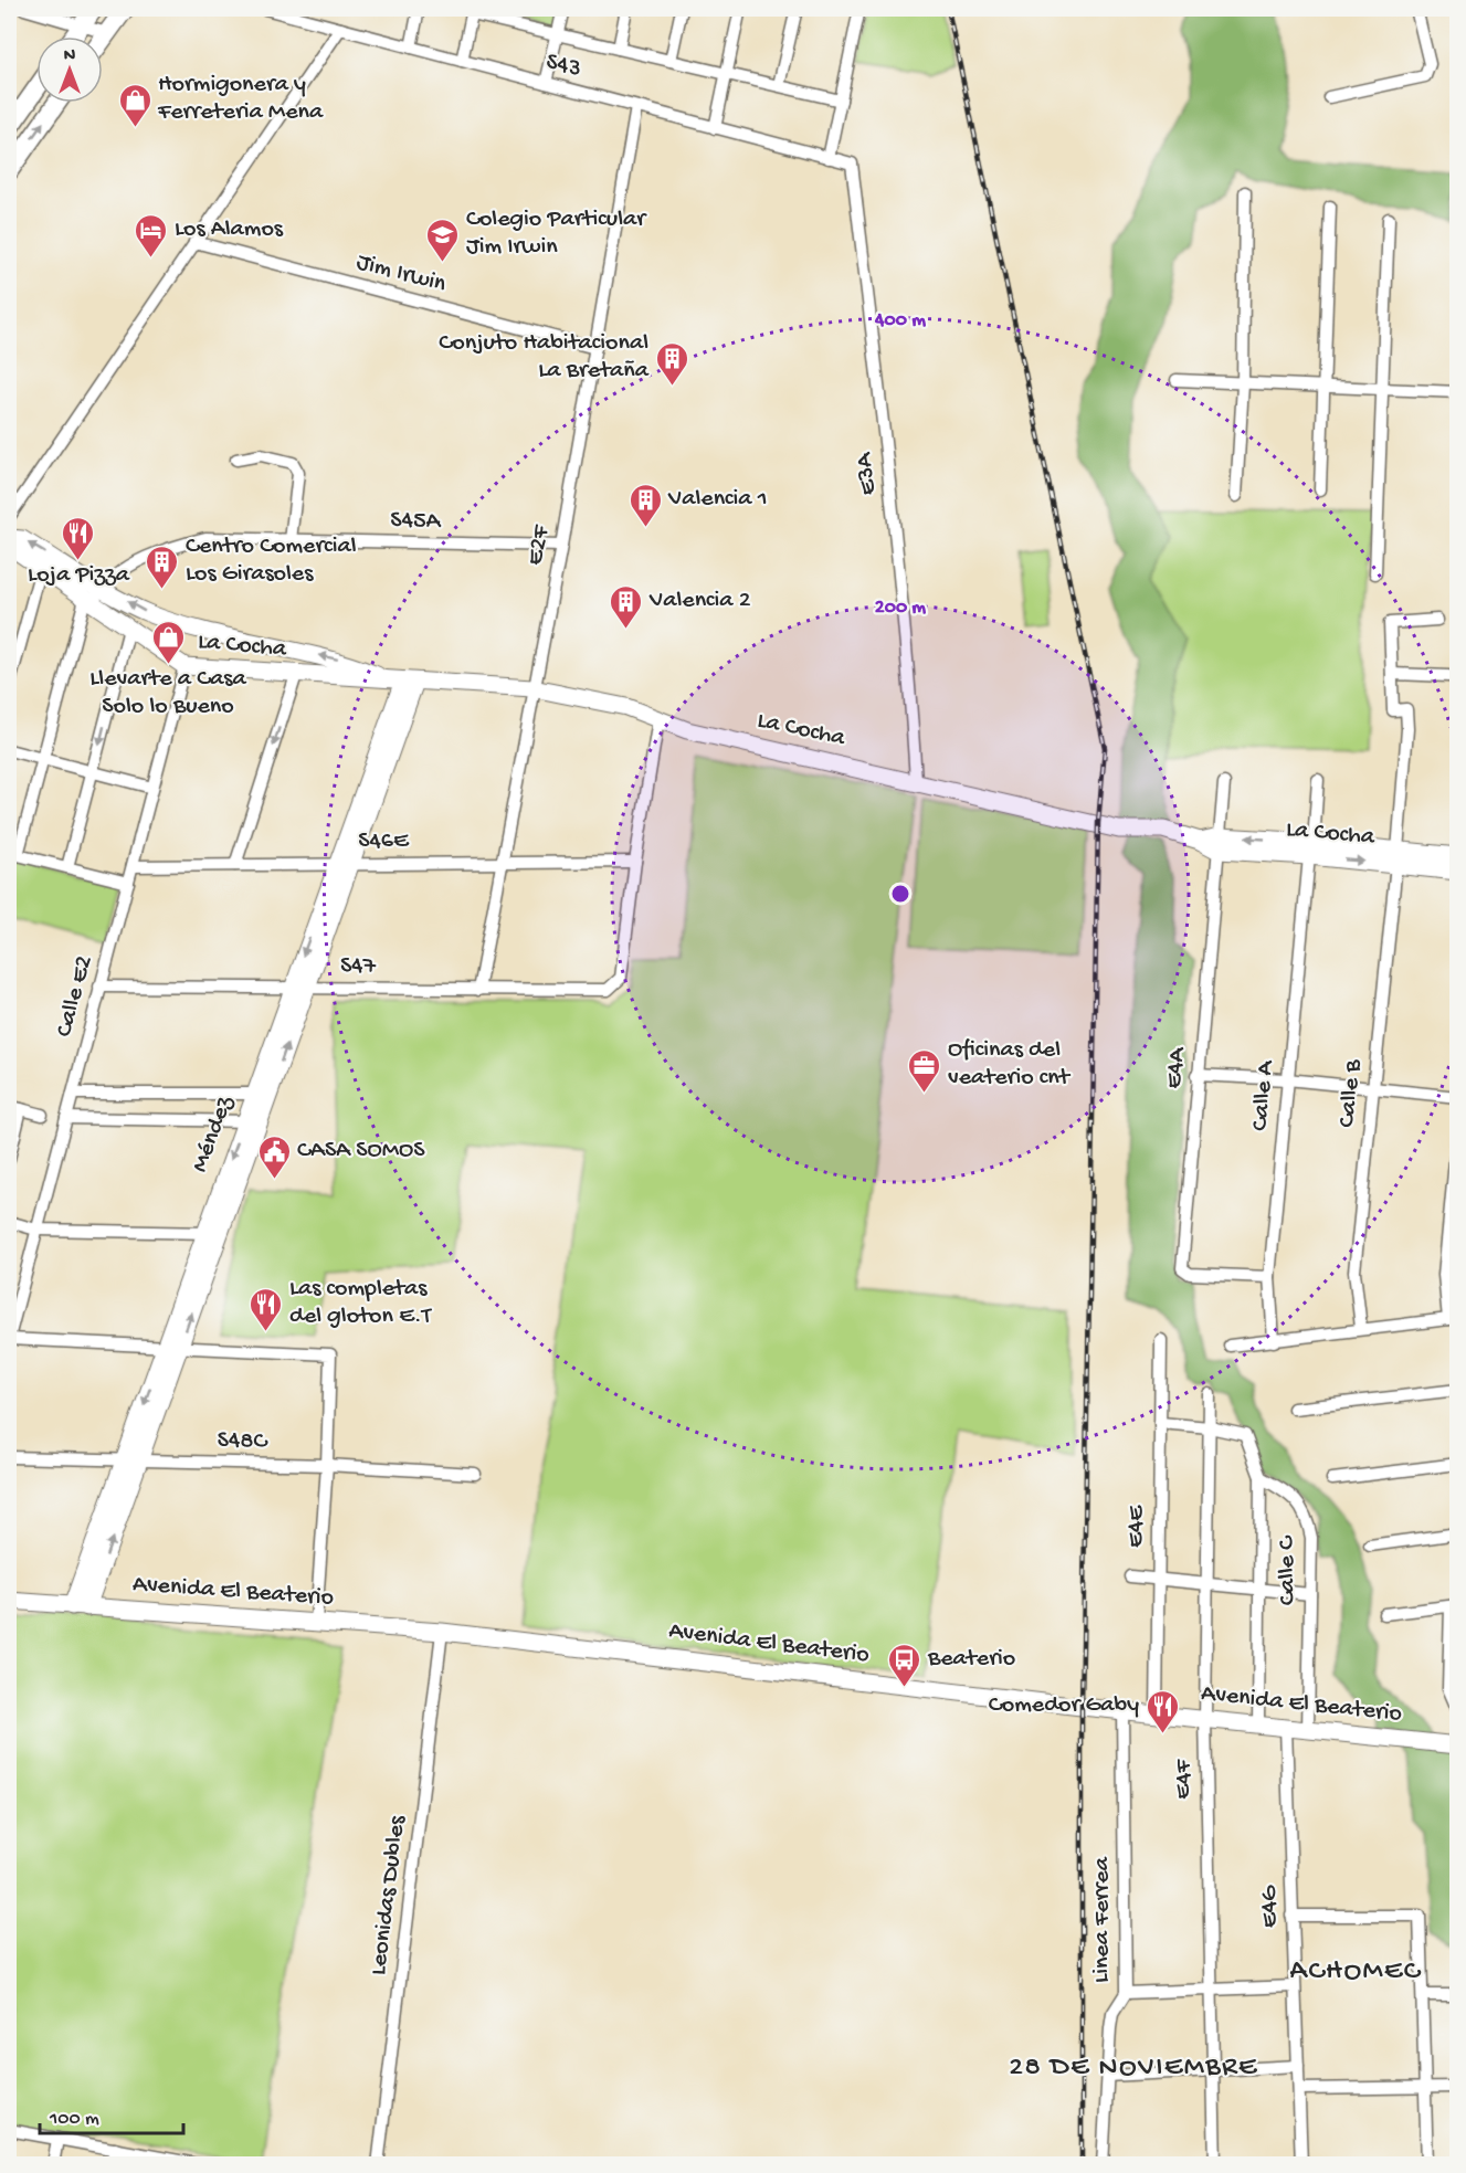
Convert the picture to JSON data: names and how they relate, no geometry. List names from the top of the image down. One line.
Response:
{"streets":{"street":["S43","Jim Irwin","E3A","S45A","E2F","La Cocha","S46E","S47","Calle E2","E4A","Calle B","Calle A","Méndez","S48C","E4E","Calle C","Avenida El Beaterio","E4F","Leonidas Dubles","E4G","Linea Ferrea"]},"crossings":[["S43","E3A"],["S43","E2F"],["Jim Irwin","E2F"],["E3A","La Cocha"],["S45A","E2F"],["S45A","La Cocha"],["E2F","La Cocha"],["E2F","S46E"],["E2F","S47"],["La Cocha","Calle E2"],["La Cocha","E4A"],["La Cocha","Calle B"],["La Cocha","Calle A"],["La Cocha","Méndez"],["S46E","S47"],["S46E","Calle E2"],["S46E","Méndez"],["S47","Calle E2"],["S47","Méndez"],["E4A","Calle A"],["Méndez","S48C"],["Méndez","Avenida El Beaterio"],["E4E","Avenida El Beaterio"],["Calle C","Avenida El Beaterio"],["Avenida El Beaterio","E4F"],["Avenida El Beaterio","Leonidas Dubles"],["Avenida El Beaterio","E4G"],["Avenida El Beaterio","Linea Ferrea"]],"districts":["ACHOMEC","28 DE NOVIEMBRE"],"places":{"shop":["Hormigonera y Ferreteria Mena","Llevarte a Casa Solo lo Bueno"],"hotel":["Los Alamos"],"school or university":["Colegio Particular Jim Irwin"],"building":["Conjuto Habitacional La Bretaña","Valencia 1","Centro Comercial Los Girasoles","Valencia 2"],"restaurant":["Loja Pizza","Las completas del gloton E.T","Comedor Gaby"],"office":["Oficinas del veaterio cnt"],"public building":["CASA SOMOS"],"bus stop":["Beaterio"]},"scale_bar":"100 m","north":"top","rings":["400 m","200 m"]}
